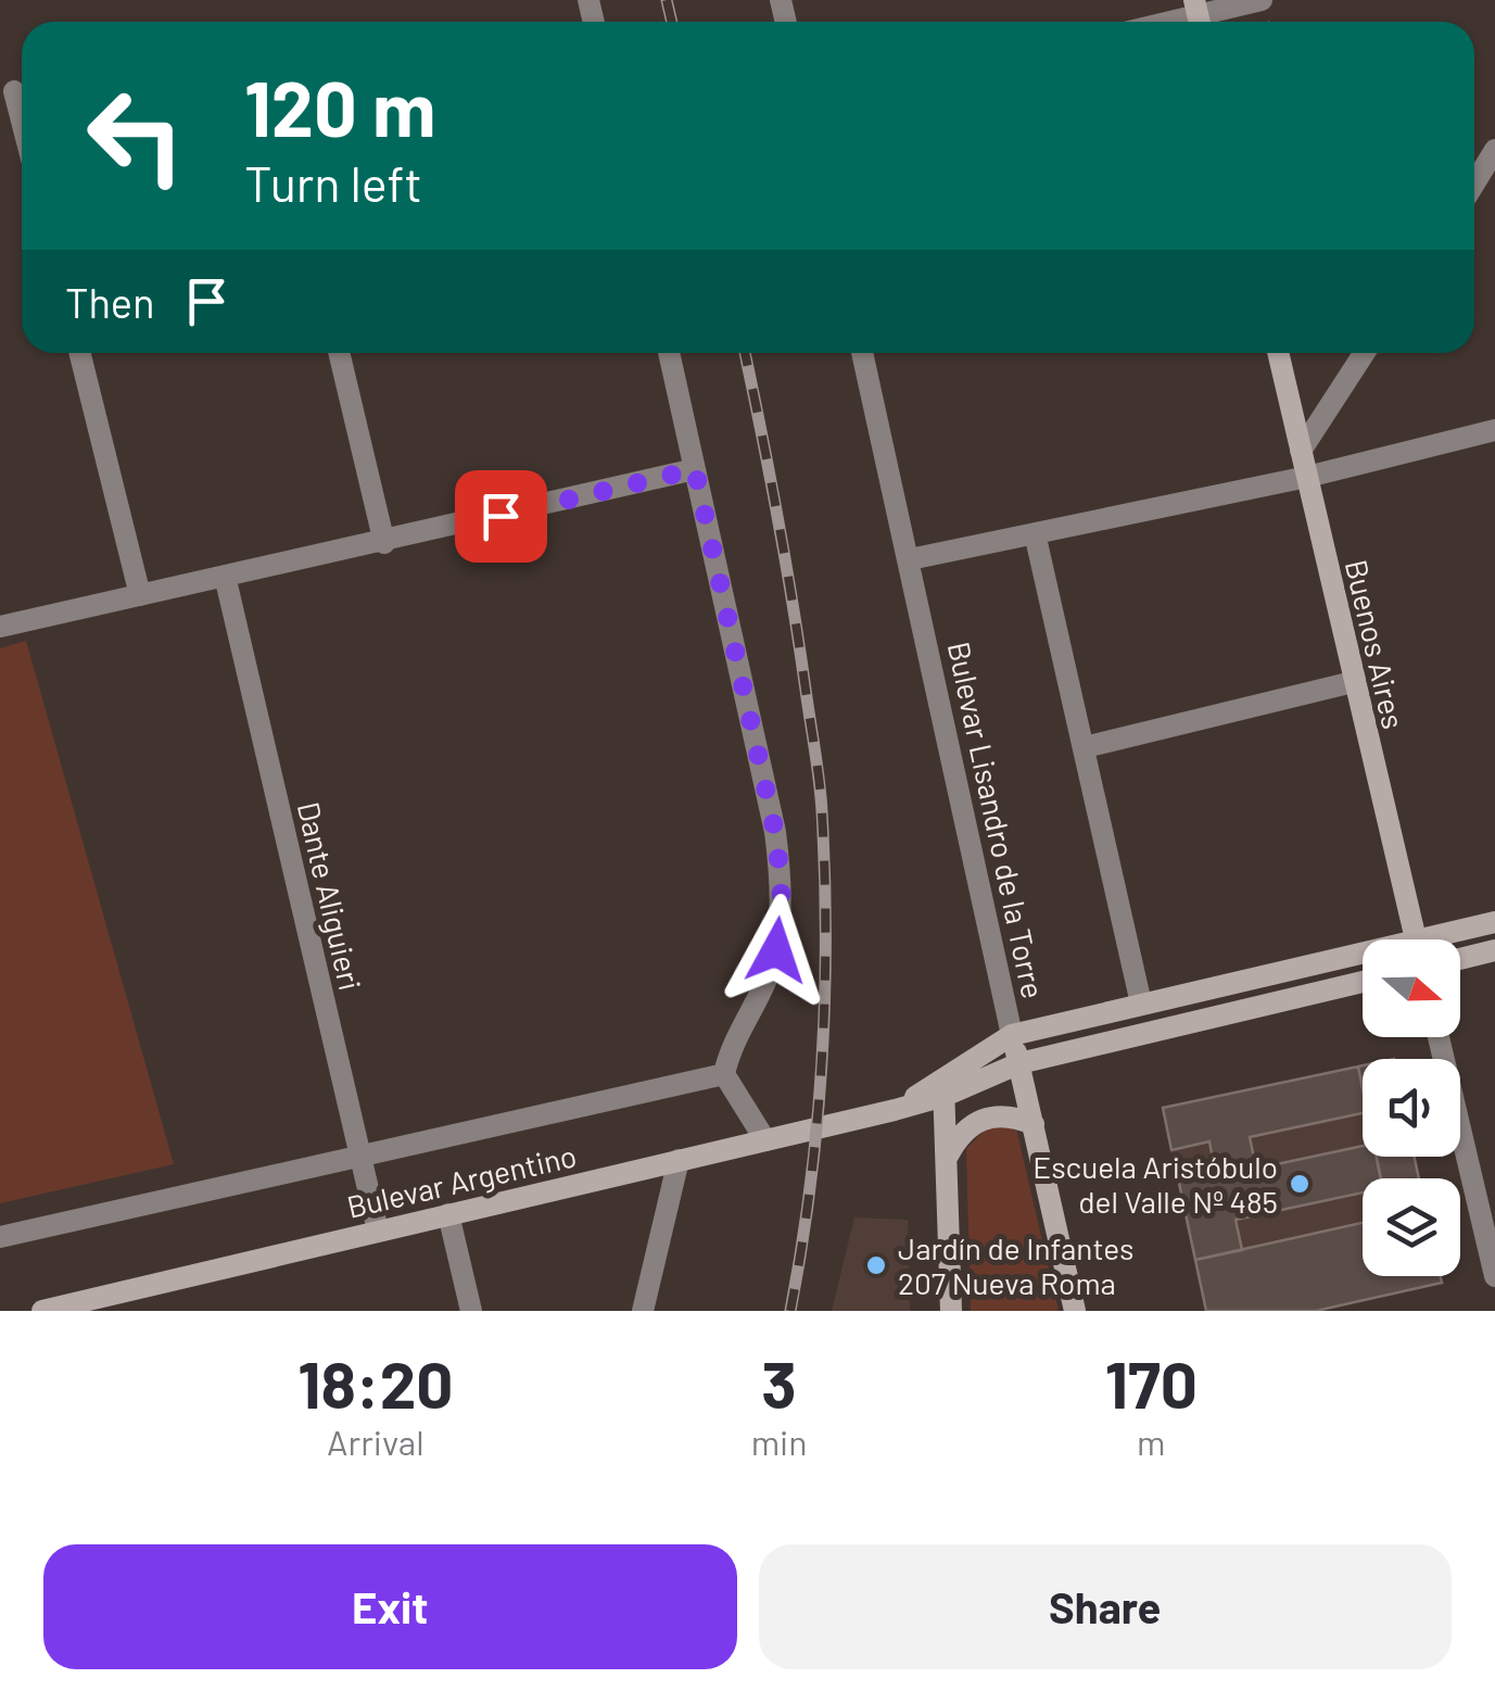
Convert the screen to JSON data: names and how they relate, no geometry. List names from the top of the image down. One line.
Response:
{"streets":{"main road":["Buenos Aires","Bulevar Lisandro de la Torre","Bulevar Argentino"],"street":["Dante Aliguieri"]},"crossings":[["Bulevar Lisandro de la Torre","Bulevar Argentino"],["Dante Aliguieri","Bulevar Argentino"]],"places":["Escuela Aristóbulo del Valle Nº 485","Jardín de Infantes 207 Nueva Roma"],"north":"right","page":{"turn":["120 m","Turn left"],"then":"Then","eta":["18:20","Arrival","3","min","170","m"],"buttons":["Exit","Share"]}}
